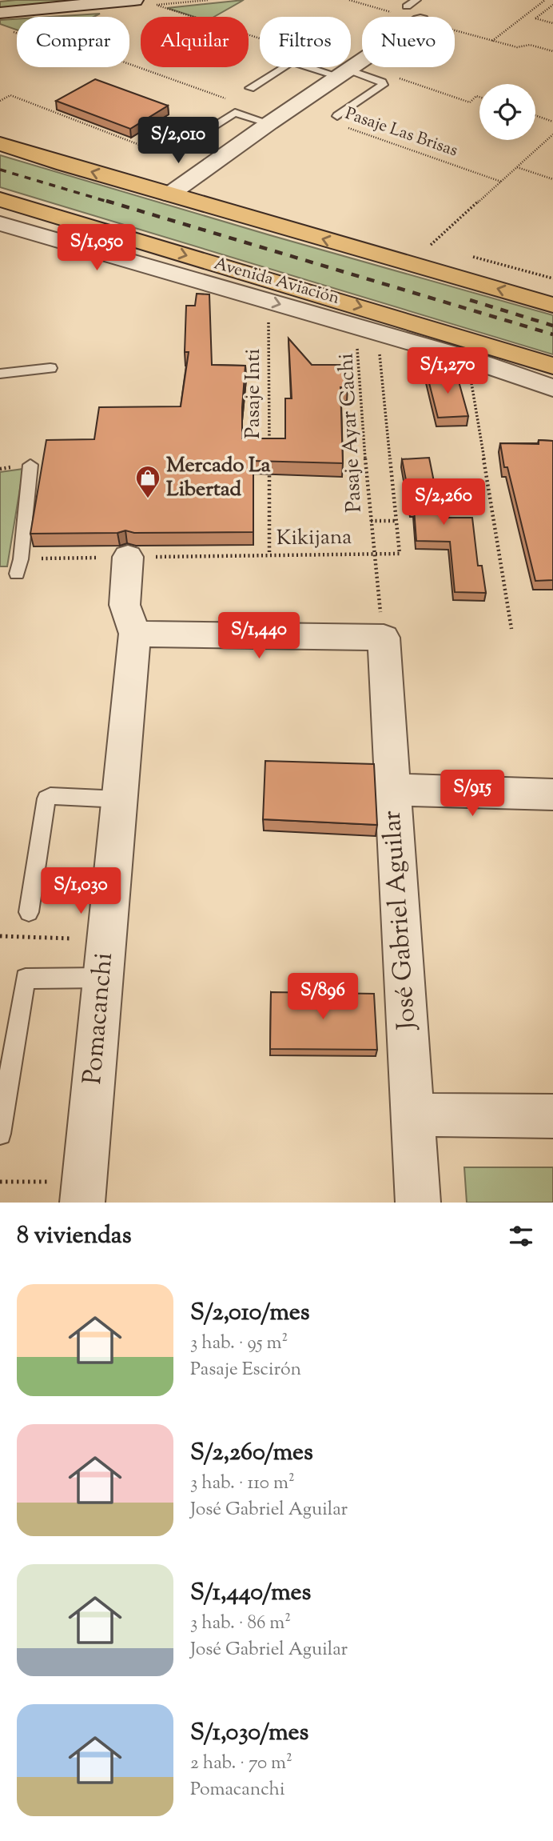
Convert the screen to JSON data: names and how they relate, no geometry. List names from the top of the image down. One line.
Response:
{"streets":{"main road":["Avenida Aviación"],"street":["José Gabriel Aguilar","Pomacanchi"],"path":["Pasaje Las Brisas","Pasaje Inti","Pasaje Ayar Cachi","Kikijana"]},"crossings":[["Avenida Aviación","Pasaje Inti"],["Avenida Aviación","Pasaje Ayar Cachi"],["Avenida Aviación","Kikijana"],["Pasaje Inti","Kikijana"],["Pasaje Ayar Cachi","Kikijana"],["Pasaje Ayar Cachi","José Gabriel Aguilar"]],"places":{"shop":["Mercado La Libertad"]},"page":{"chip":["Comprar","Alquilar","Filtros","Nuevo"],"price":["S/2,010","S/1,050","S/1,270","S/2,260","S/1,440","S/915","S/1,030","S/896"],"heading":"8 viviendas","list":[{"name":"S/2,010/mes","note":"3 hab. · 95 m² · Pasaje Escirón"},{"name":"S/2,260/mes","note":"3 hab. · 110 m² · José Gabriel Aguilar"},{"name":"S/1,440/mes","note":"3 hab. · 86 m² · José Gabriel Aguilar"},{"name":"S/1,030/mes","note":"2 hab. · 70 m² · Pomacanchi"}]}}
